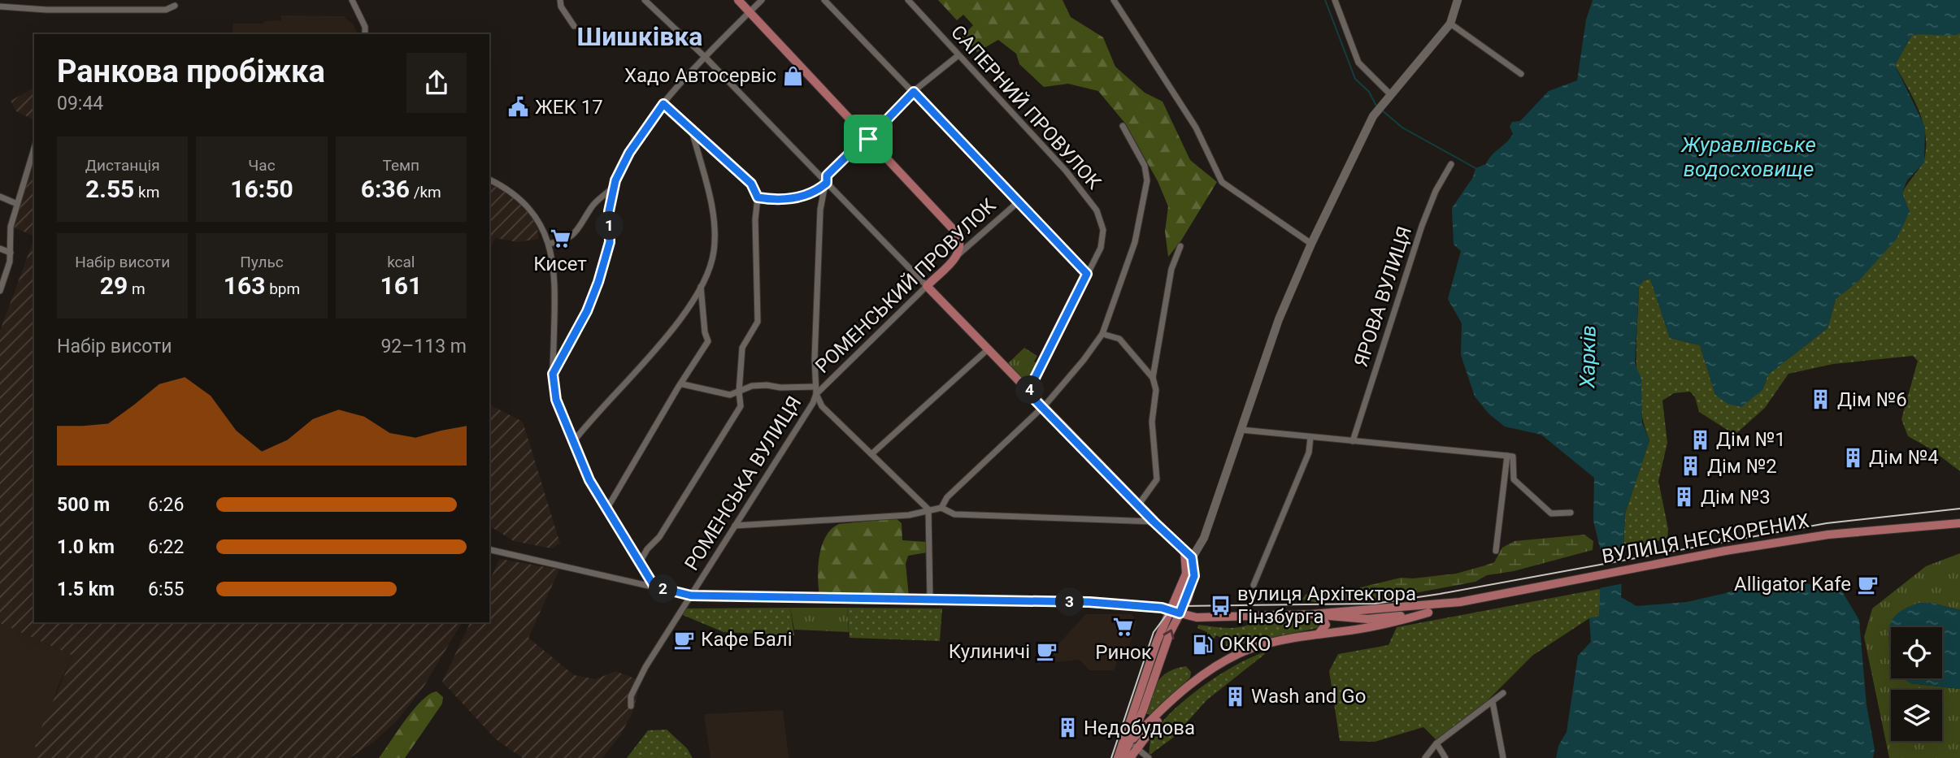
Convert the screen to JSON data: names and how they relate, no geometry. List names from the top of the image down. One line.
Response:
{"streets":{"main road":["РОМЕНСЬКИЙ ПРОВУЛОК","ВУЛИЦЯ НЕСКОРЕНИХ"],"street":["САПЕРНИЙ ПРОВУЛОК","ЯРОВА ВУЛИЦЯ","РОМЕНСЬКА ВУЛИЦЯ"]},"crossings":[["РОМЕНСЬКИЙ ПРОВУЛОК","РОМЕНСЬКА ВУЛИЦЯ"]],"districts":["Шишківка"],"water":["Журавлівське водосховище","Харків"],"places":{"shop":["Хадо Автосервіс"],"public building":["ЖЕК 17"],"supermarket":["Кисет","Ринок"],"building":["Дім №6","Дім №1","Дім №4","Дім №2","Дім №3","Wash and Go","Недобудова"],"cafe":["Alligator Kafe","Кафе Балі","Кулиничі"],"bus stop":["вулиця Архітектора Гінзбурга"],"fuel station":["ОККО"]},"page":{"heading":["Ранкова пробіжка","09:44"],"stats":[["Дистанція","2.55 km"],["Час","16:50"],["Темп","6:36 /km"],["Набір висоти","29 m"],["Пульс","163 bpm"],["kcal","161"]],"pins":["1","4","2","3"],"chart":["Набір висоти","92–113 m"],"list":[{"name":"500 m","note":"6:26"},{"name":"1.0 km","note":"6:22"},{"name":"1.5 km","note":"6:55"}]}}
